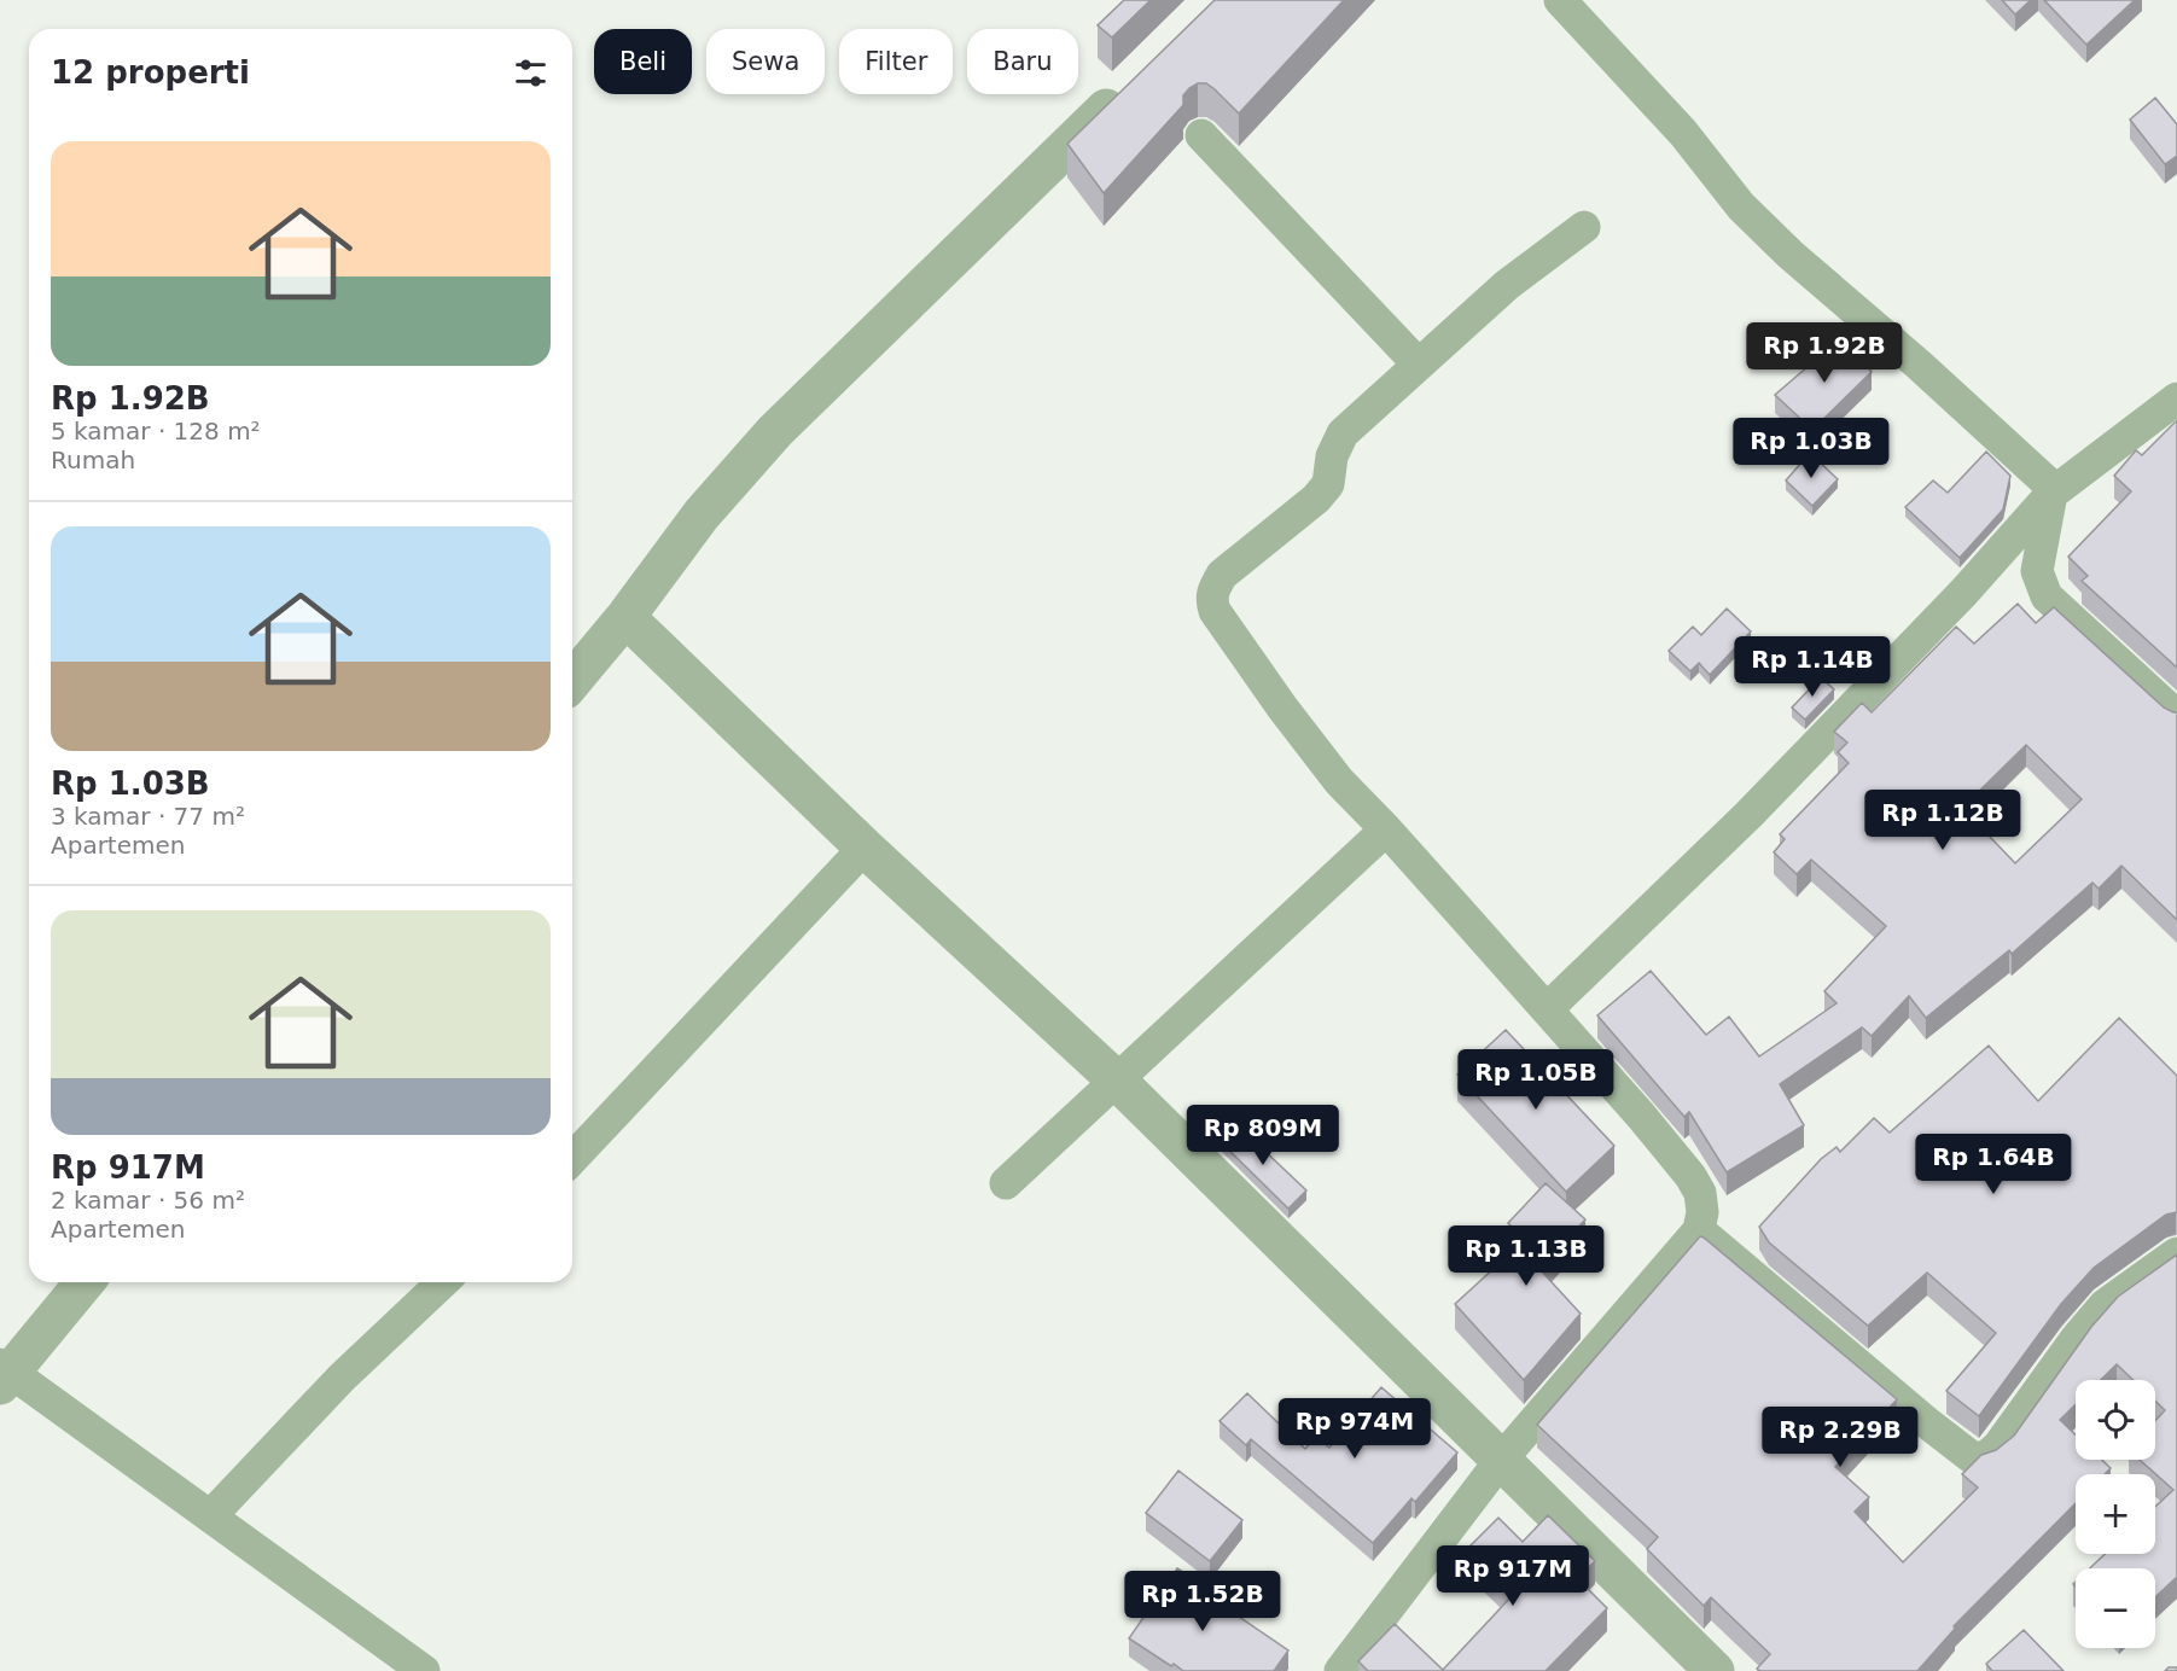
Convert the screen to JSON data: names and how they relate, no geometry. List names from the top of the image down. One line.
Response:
{"page":{"chip":["Beli","Sewa","Filter","Baru"],"heading":"12 properti","list":[{"name":"Rp 1.92B","note":"5 kamar · 128 m² · Rumah"},{"name":"Rp 1.03B","note":"3 kamar · 77 m² · Apartemen"},{"name":"Rp 917M","note":"2 kamar · 56 m² · Apartemen"}],"price":["Rp 1.92B","Rp 1.03B","Rp 1.14B","Rp 1.12B","Rp 1.05B","Rp 809M","Rp 1.64B","Rp 1.13B","Rp 974M","Rp 2.29B","Rp 917M","Rp 1.52B"],"map_buttons":["+","−"]}}
